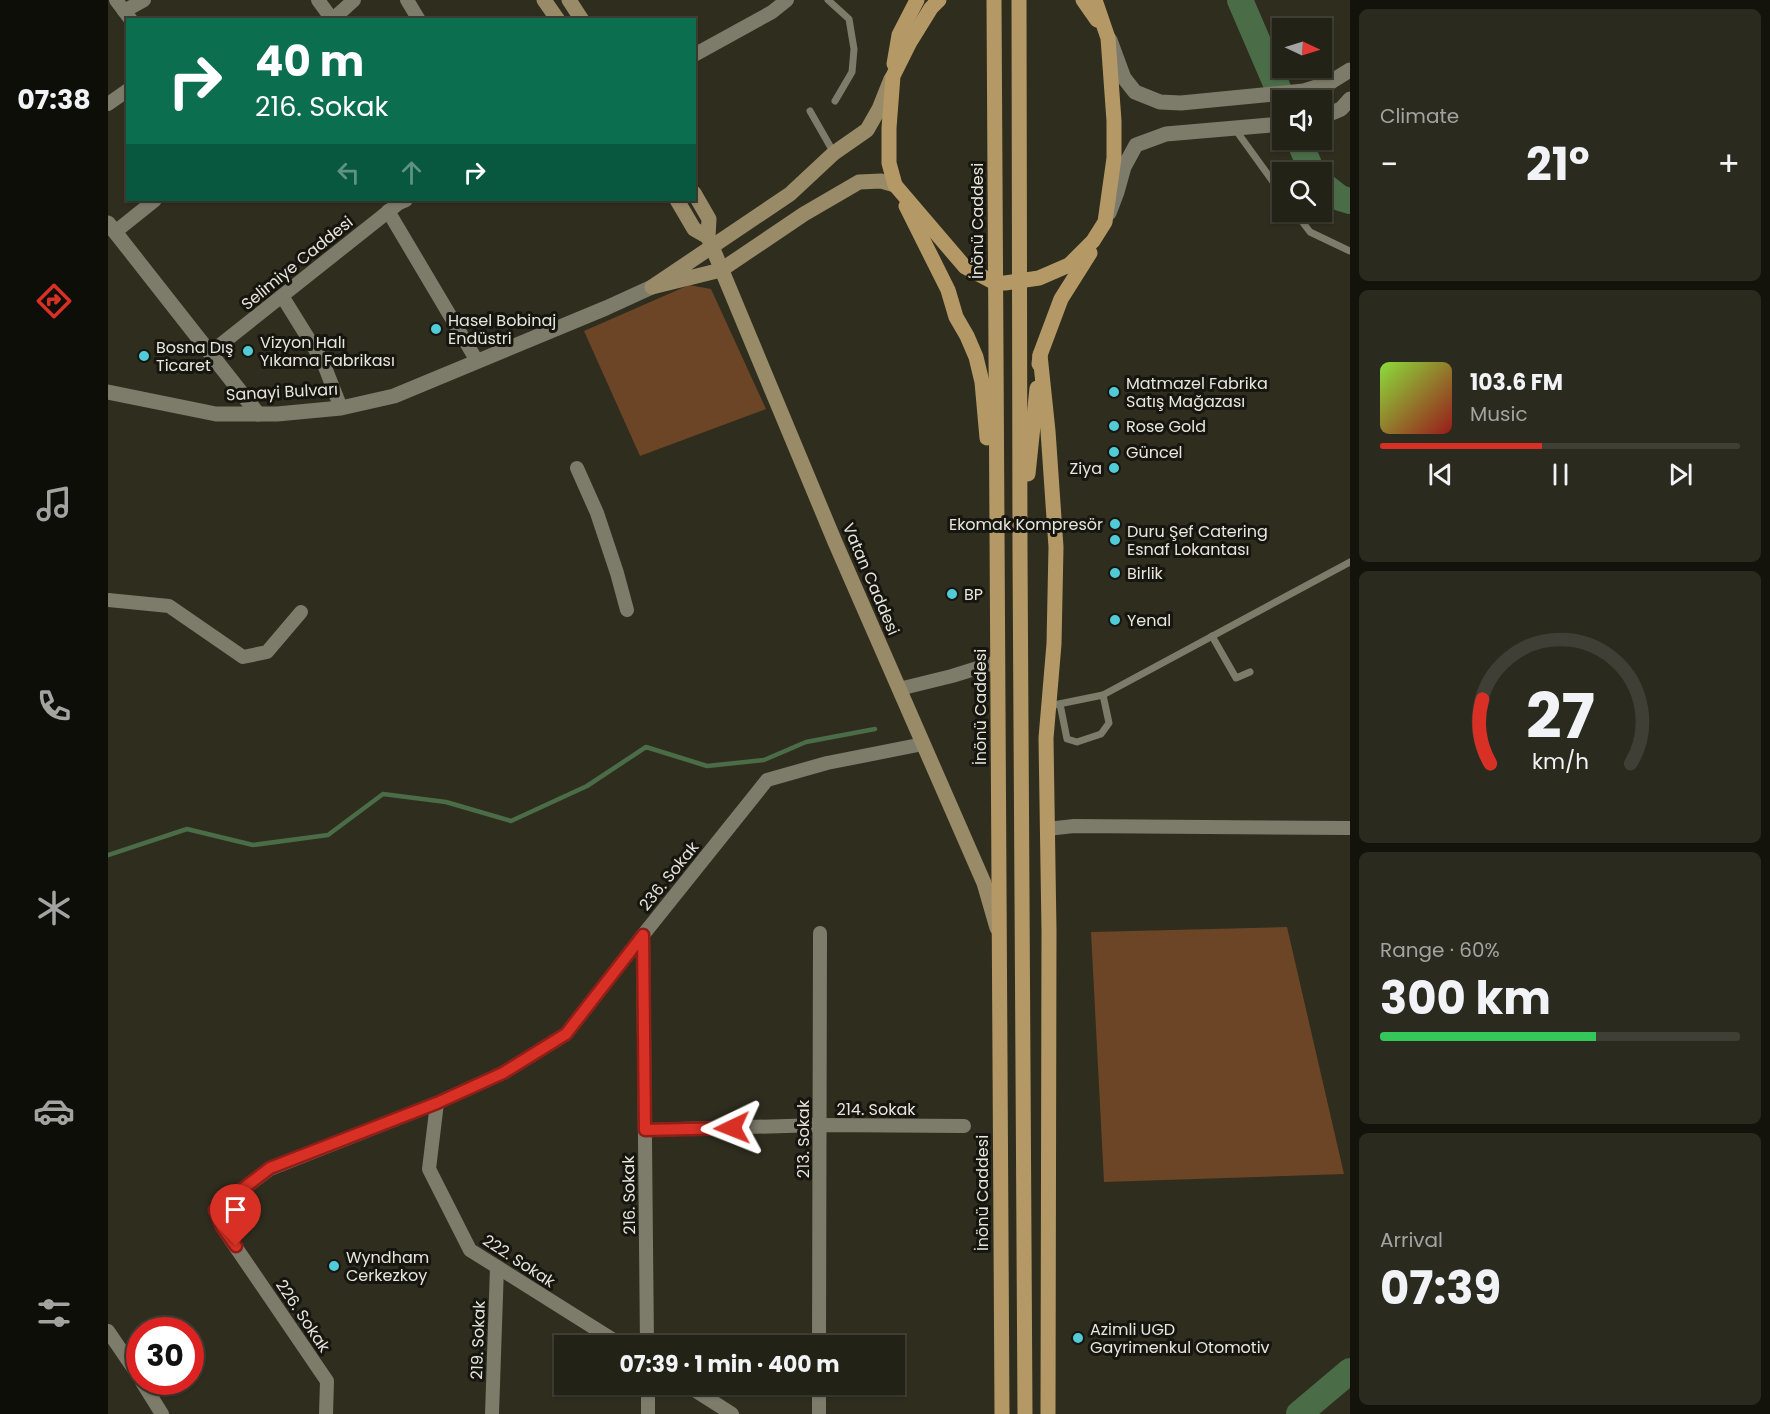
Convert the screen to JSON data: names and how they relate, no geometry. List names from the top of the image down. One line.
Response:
{"streets":{"main road":["İnönü Caddesi","Vatan Caddesi"],"street":["Selimiye Caddesi","Sanayi Bulvarı","236. Sokak","214. Sokak","213. Sokak","216. Sokak","222. Sokak","226. Sokak","219. Sokak"]},"crossings":[["İnönü Caddesi","Vatan Caddesi"],["Vatan Caddesi","236. Sokak"],["236. Sokak","216. Sokak"],["236. Sokak","222. Sokak"],["236. Sokak","226. Sokak"],["214. Sokak","213. Sokak"],["214. Sokak","216. Sokak"],["222. Sokak","219. Sokak"]],"places":["Hasel Bobinaj Endüstri","Vizyon Halı Yıkama Fabrikası","Bosna Dış Ticaret","Matmazel Fabrika Satış Mağazası","Rose Gold","Güncel","Ziya","Ekomak Kompresör","Duru Şef Catering Esnaf Lokantası","Birlik","BP","Yenal","Wyndham Cerkezkoy","Azimli UGD Gayrimenkul Otomotiv"],"north":"right","page":{"tabs":"07:38","tile":["Climate",["Range · 60%","300 km"],["Arrival","07:39"]],"turn":["40 m","216. Sokak"],"heat":["−","21°","+"],"song":["103.6 FM","Music"],"limit":"30","trip":"07:39 · 1 min · 400 m","gauge":["27","km/h"]}}
